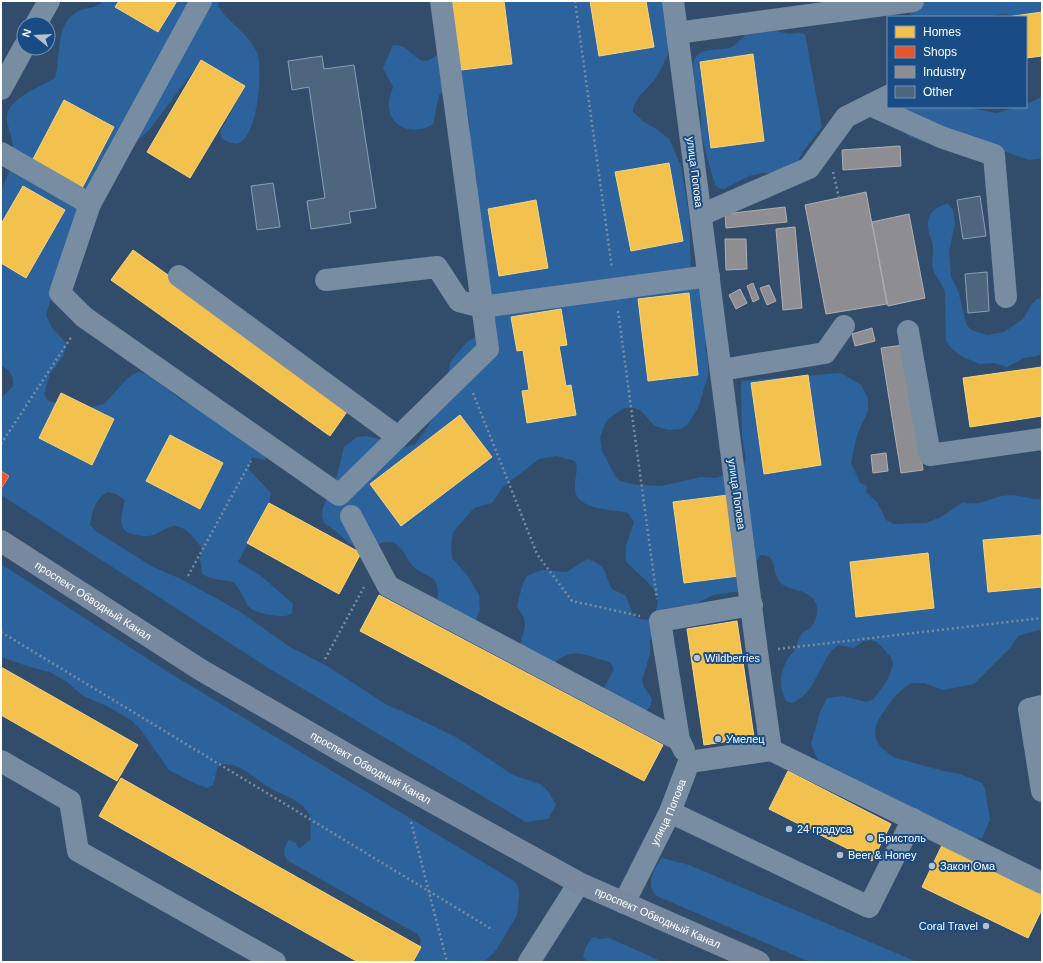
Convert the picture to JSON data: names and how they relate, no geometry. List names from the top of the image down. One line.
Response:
{"streets":{"main road":["проспект Обводный Канал"],"street":["улица Попова"]},"crossings":[["улица Попова","проспект Обводный Канал"]],"places":["Wildberries","Умелец","24 градуса","Бристоль","Beer & Honey","Закон Ома","Coral Travel"],"legend":["Homes","Shops","Industry","Other"],"north":"left"}
